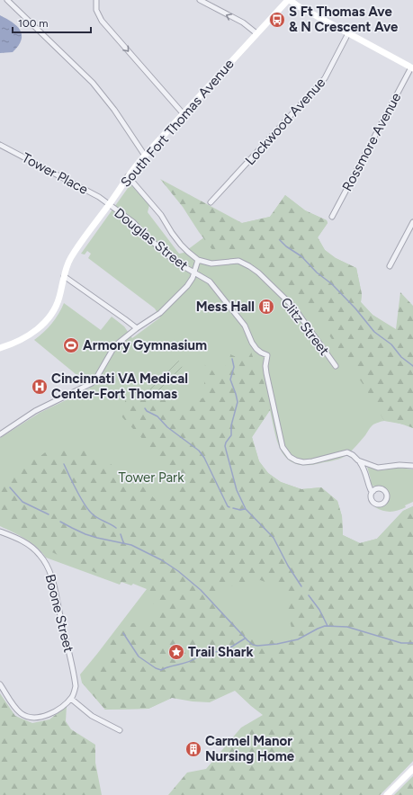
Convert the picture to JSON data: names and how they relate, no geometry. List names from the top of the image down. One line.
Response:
{"streets":{"main road":["South Fort Thomas Avenue"],"street":["Lockwood Avenue","Rossmore Avenue","Tower Place","Douglas Street","Clitz Street","Boone Street"]},"crossings":[["Lockwood Avenue","South Fort Thomas Avenue"],["South Fort Thomas Avenue","Rossmore Avenue"],["South Fort Thomas Avenue","Tower Place"],["South Fort Thomas Avenue","Douglas Street"],["Tower Place","Douglas Street"]],"parks":["Tower Park"],"places":{"bus stop":["S Ft Thomas Ave & N Crescent Ave"],"building":["Mess Hall","Carmel Manor Nursing Home"],"sports":["Armory Gymnasium"],"hospital":["Cincinnati VA Medical Center-Fort Thomas"],"place":["Trail Shark"]},"scale_bar":"100 m"}
